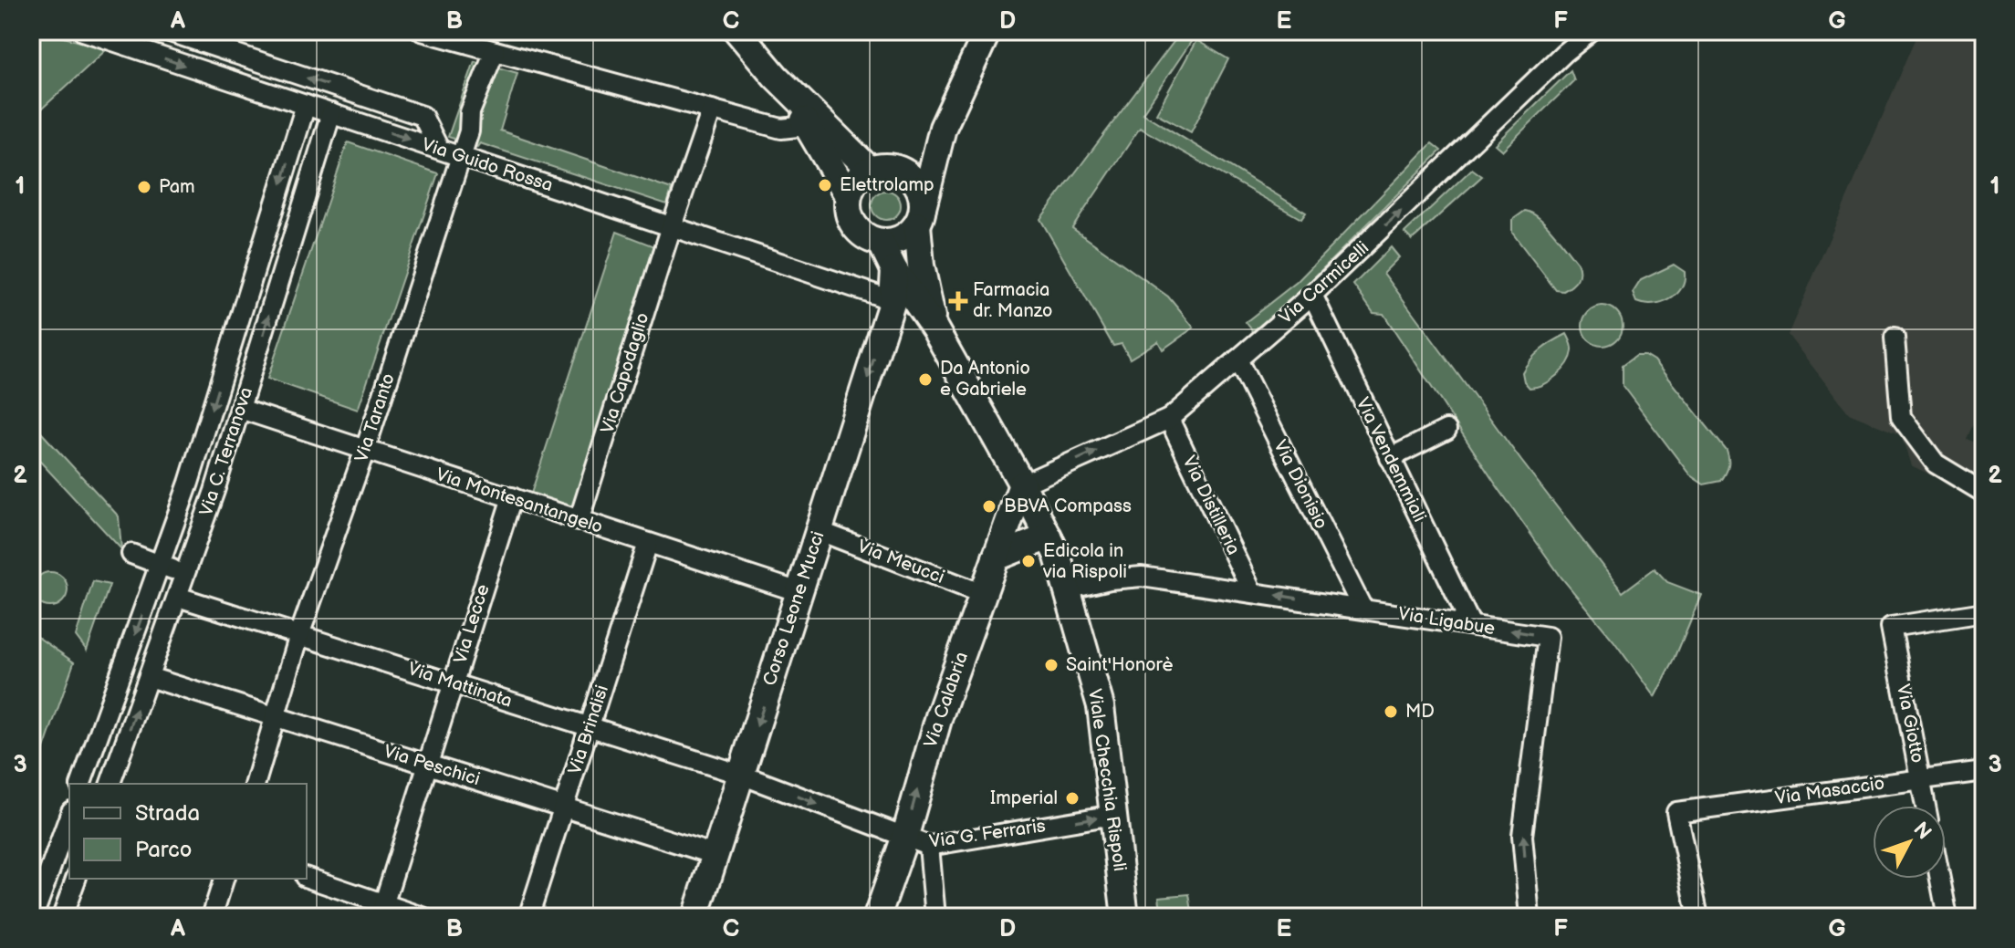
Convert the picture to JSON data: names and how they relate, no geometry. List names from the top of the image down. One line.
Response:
{"streets":{"main road":["Corso Leone Mucci","Via Calabria","Viale Checchia Rispoli"],"street":["Via Guido Rossa","Via Carmicelli","Via Capodaglio","Via Taranto","Via C. Terranova","Via Vendemmiali","Via Dionisio","Via Montesantangelo","Via Distilleria","Via Meucci","Via Ligabue","Via Lecce","Via Mattinata","Via Giotto","Via Brindisi","Via Peschici","Via Masaccio","Via G. Ferraris"]},"crossings":[["Via Guido Rossa","Via Capodaglio"],["Via Guido Rossa","Via Taranto"],["Via Guido Rossa","Via C. Terranova"],["Via Guido Rossa","Corso Leone Mucci"],["Via Carmicelli","Via Vendemmiali"],["Via Carmicelli","Via Dionisio"],["Via Carmicelli","Via Distilleria"],["Via Carmicelli","Via Calabria"],["Via Carmicelli","Viale Checchia Rispoli"],["Via Capodaglio","Via Montesantangelo"],["Via Taranto","Via Montesantangelo"],["Via Taranto","Via Mattinata"],["Via Taranto","Via Peschici"],["Via C. Terranova","Via Montesantangelo"],["Via C. Terranova","Via Mattinata"],["Via C. Terranova","Via Peschici"],["Via Vendemmiali","Via Ligabue"],["Via Dionisio","Via Ligabue"],["Via Montesantangelo","Corso Leone Mucci"],["Via Montesantangelo","Via Lecce"],["Via Montesantangelo","Via Brindisi"],["Via Distilleria","Via Ligabue"],["Via Meucci","Corso Leone Mucci"],["Via Meucci","Via Calabria"],["Corso Leone Mucci","Via Mattinata"],["Corso Leone Mucci","Via Peschici"],["Corso Leone Mucci","Viale Checchia Rispoli"],["Corso Leone Mucci","Via G. Ferraris"],["Via Ligabue","Viale Checchia Rispoli"],["Via Lecce","Via Mattinata"],["Via Lecce","Via Peschici"],["Via Mattinata","Via Brindisi"],["Via Mattinata","Via G. Ferraris"],["Via Calabria","Viale Checchia Rispoli"],["Via Calabria","Via G. Ferraris"],["Via Giotto","Via Masaccio"],["Via Brindisi","Via Peschici"],["Viale Checchia Rispoli","Via G. Ferraris"]],"one_way":["Via Carmicelli","Corso Leone Mucci","Via Calabria","Via G. Ferraris"],"places":{"other":["Elettrolamp","Pam","Da Antonio e Gabriele","BBVA Compass","Edicola in via Rispoli","Saint'Honorè","MD","Imperial"],"health":["Farmacia dr. Manzo"]},"legend":["Strada","Parco"],"north":"top right","grid":{"columns":["A","B","C","D","E","F","G"],"rows":["1","2","3"]}}
